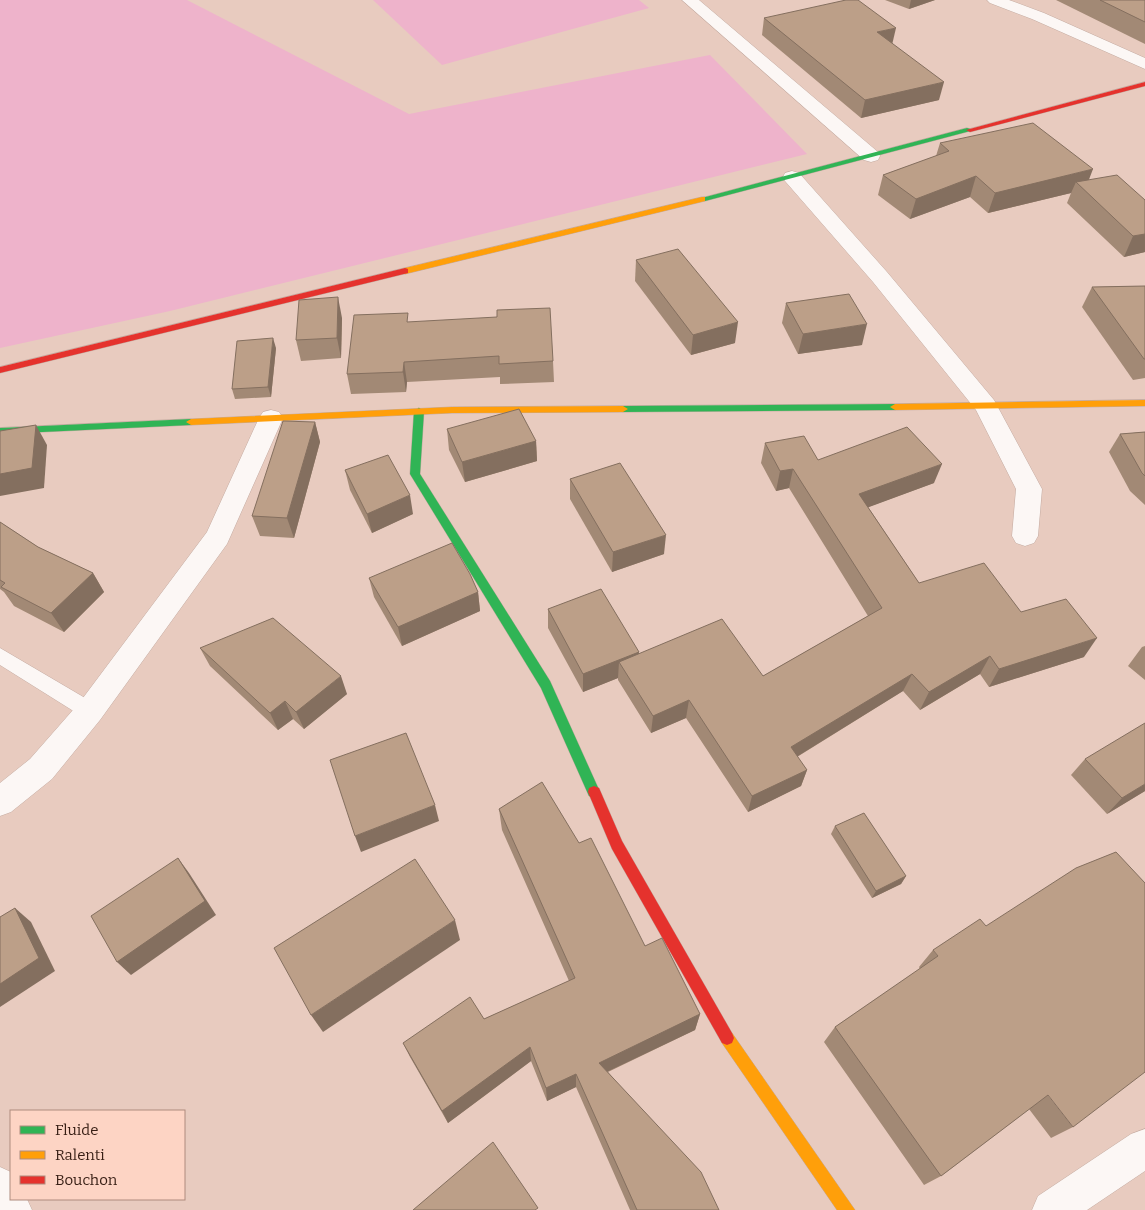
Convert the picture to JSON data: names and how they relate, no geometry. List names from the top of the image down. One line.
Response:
{"legend":["Fluide","Ralenti","Bouchon"]}
